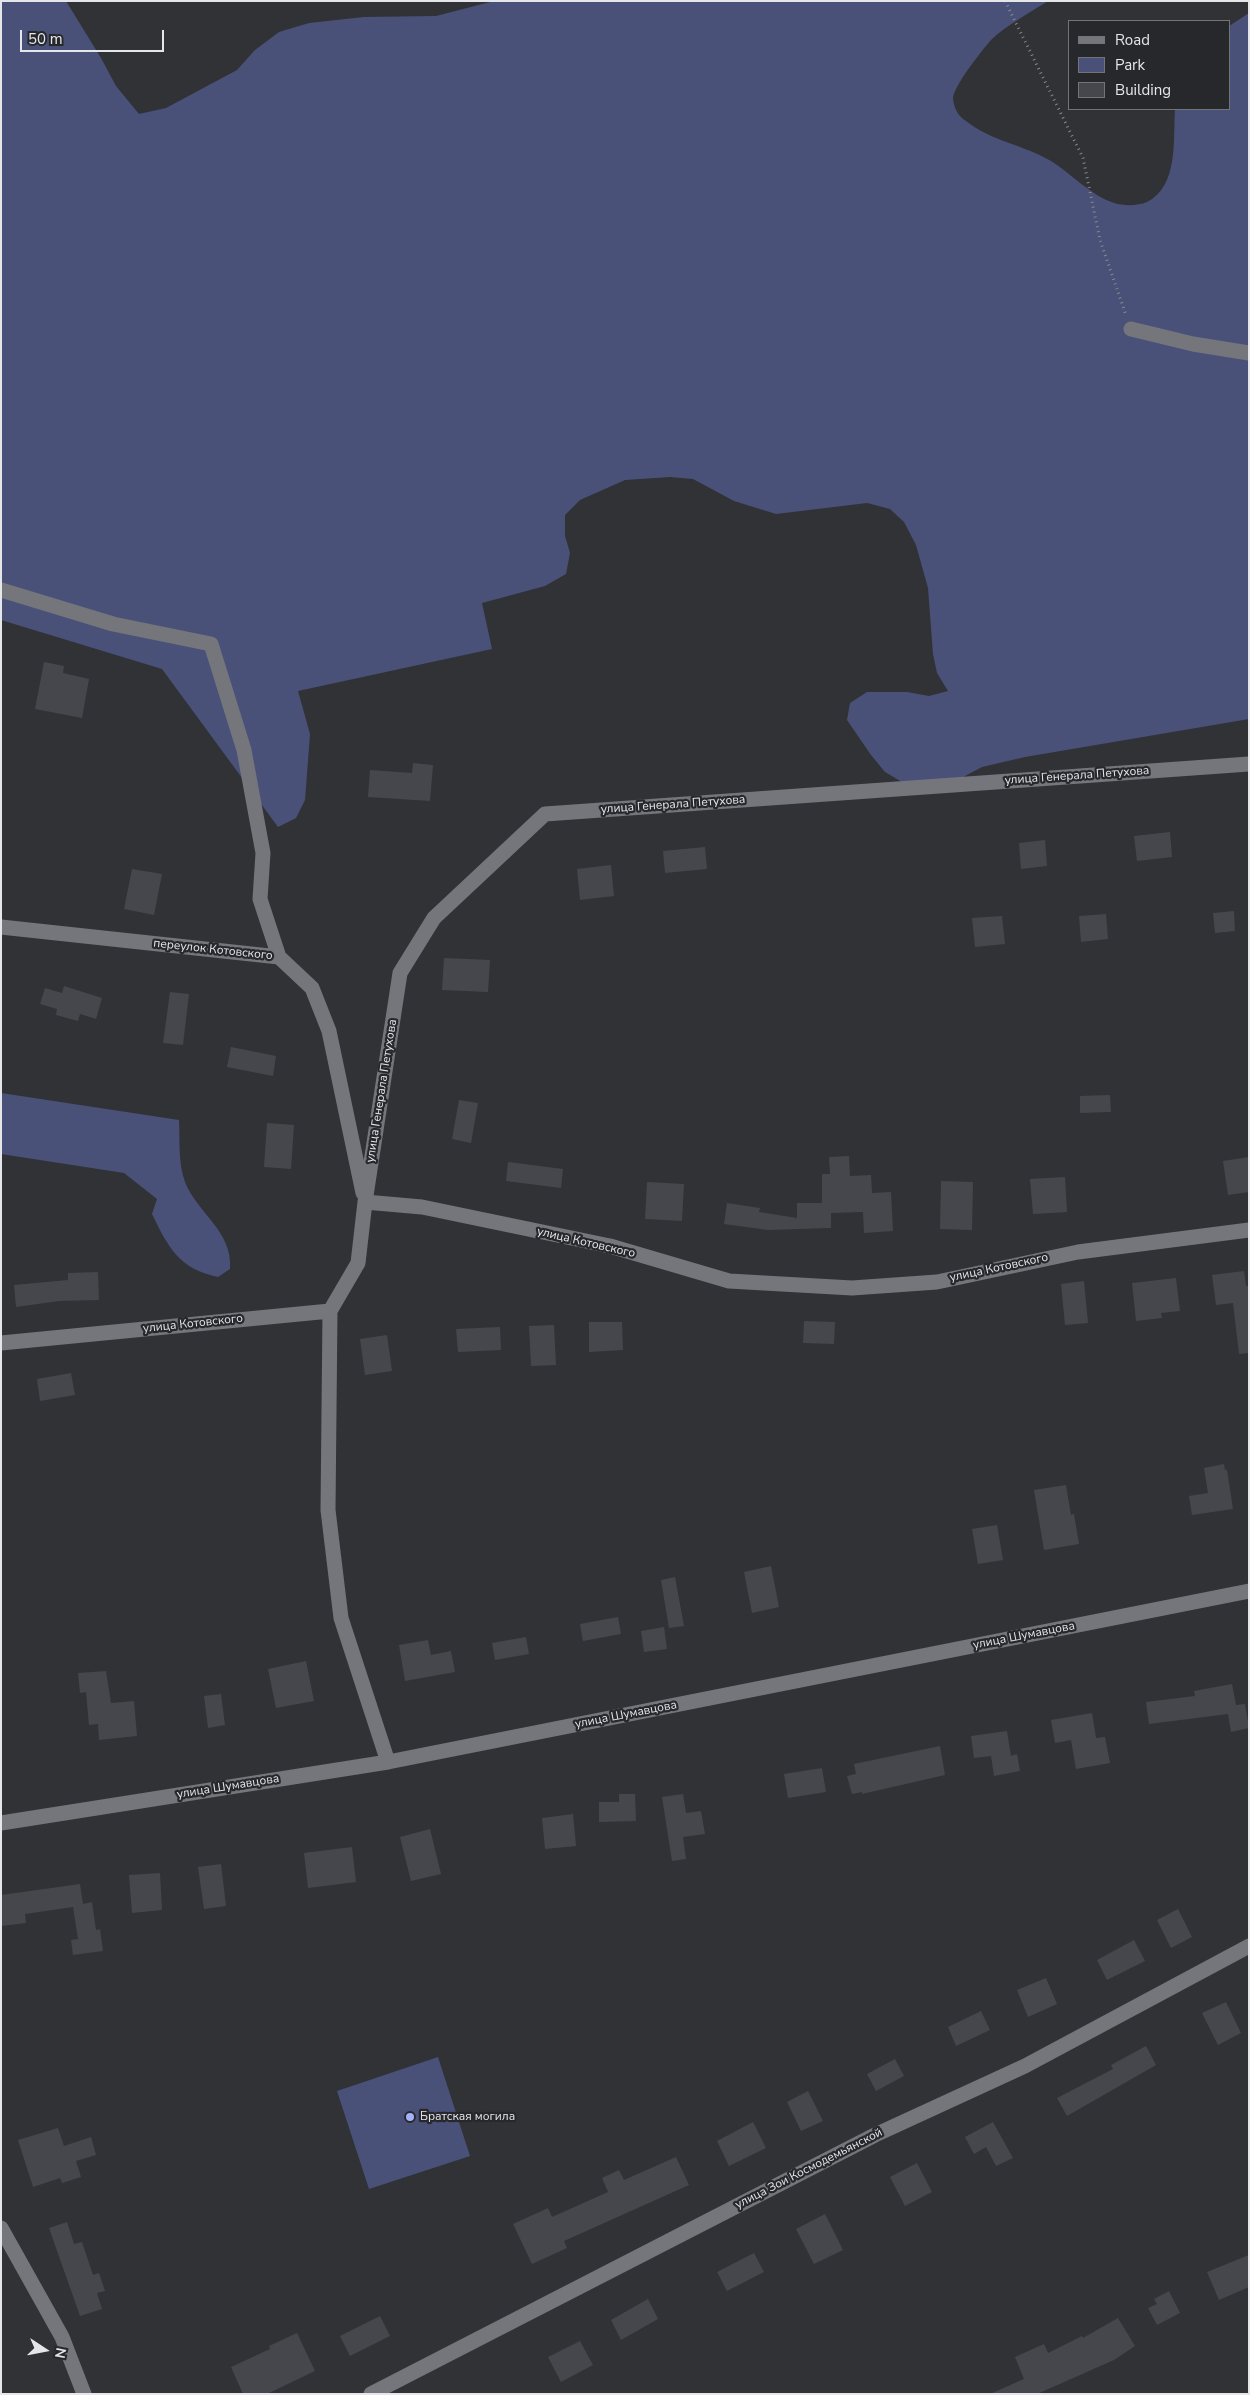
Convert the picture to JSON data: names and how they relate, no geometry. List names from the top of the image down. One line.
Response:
{"streets":{"street":["улица Генерала Петухова","переулок Котовского","улица Котовского","улица Шумавцова","улица Зои Космодемьянской"]},"crossings":[["улица Генерала Петухова","переулок Котовского"],["улица Генерала Петухова","улица Котовского"],["переулок Котовского","улица Котовского"]],"places":["Братская могила"],"legend":["Road","Park","Building"],"scale_bar":"50 m","north":"right"}
